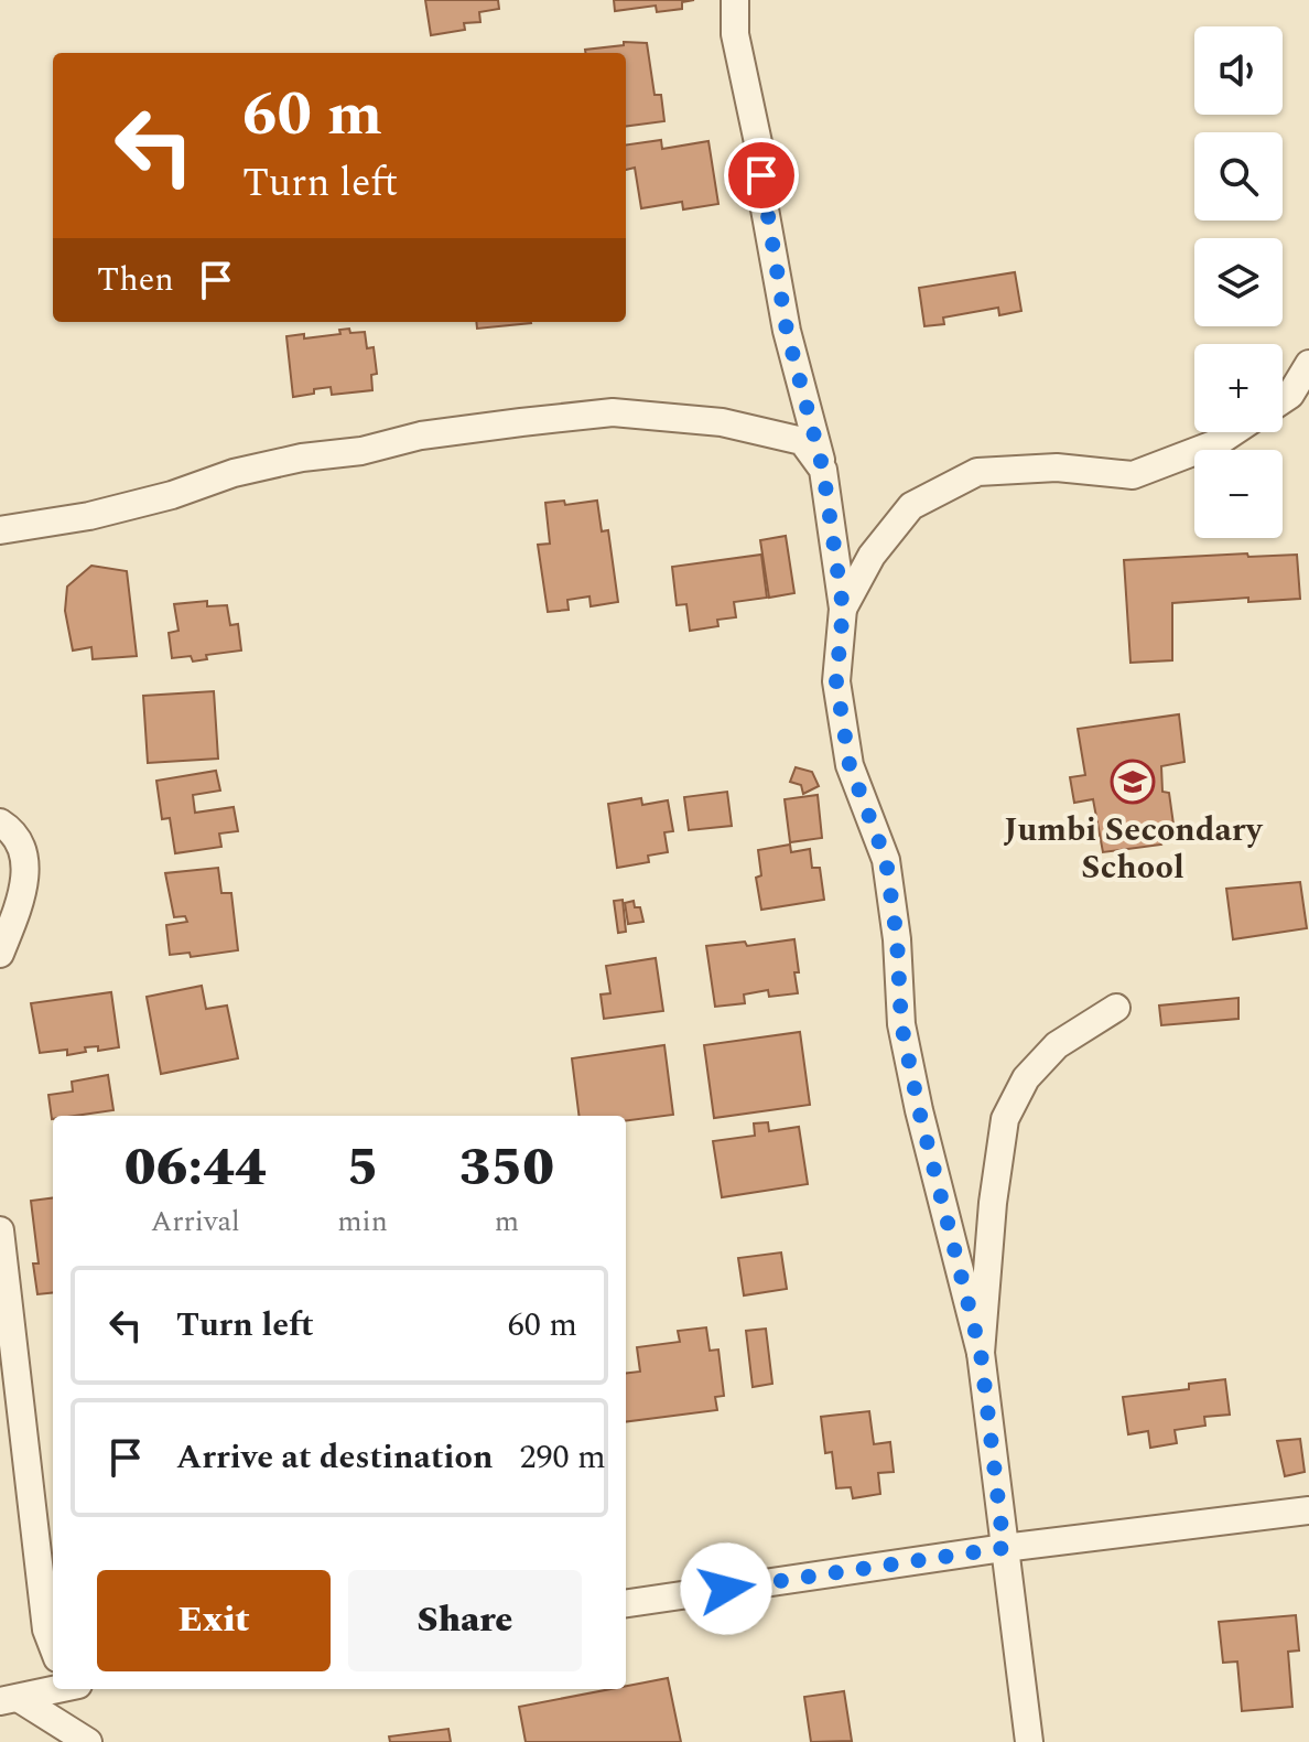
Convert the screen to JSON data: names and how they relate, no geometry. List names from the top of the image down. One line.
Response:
{"places":{"school or university":["Jumbi Secondary School"]},"page":{"map_buttons":["+","−"],"turn":["60 m","Turn left"],"then":"Then","eta":["06:44","Arrival","5","min","350","m"],"list":[{"name":"Turn left","value":"60 m"},{"name":"Arrive at destination","value":"290 m"}],"buttons":["Exit","Share"]}}
